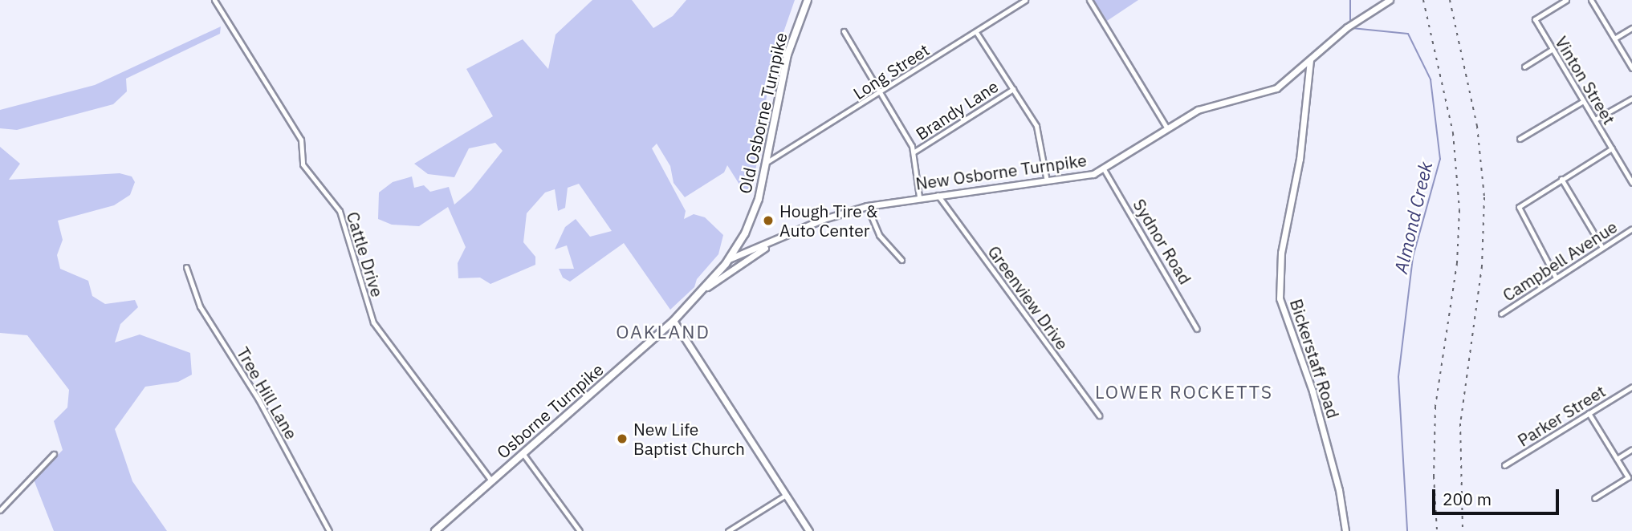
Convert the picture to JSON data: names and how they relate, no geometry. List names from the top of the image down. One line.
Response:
{"streets":{"main road":["Old Osborne Turnpike","Osborne Turnpike"],"street":["Long Street","Vinton Street","Brandy Lane","New Osborne Turnpike","Sydnor Road","Cattle Drive","Campbell Avenue","Greenview Drive","Bickerstaff Road","Tree Hill Lane","Parker Street"]},"crossings":[["Long Street","Old Osborne Turnpike"],["Old Osborne Turnpike","New Osborne Turnpike"],["Old Osborne Turnpike","Osborne Turnpike"],["New Osborne Turnpike","Sydnor Road"],["New Osborne Turnpike","Greenview Drive"],["New Osborne Turnpike","Bickerstaff Road"],["New Osborne Turnpike","Osborne Turnpike"],["Cattle Drive","Osborne Turnpike"]],"districts":["OAKLAND","LOWER ROCKETTS"],"water":["Almond Creek"],"places":["Hough Tire & Auto Center","New Life Baptist Church"],"scale_bar":"200 m"}
